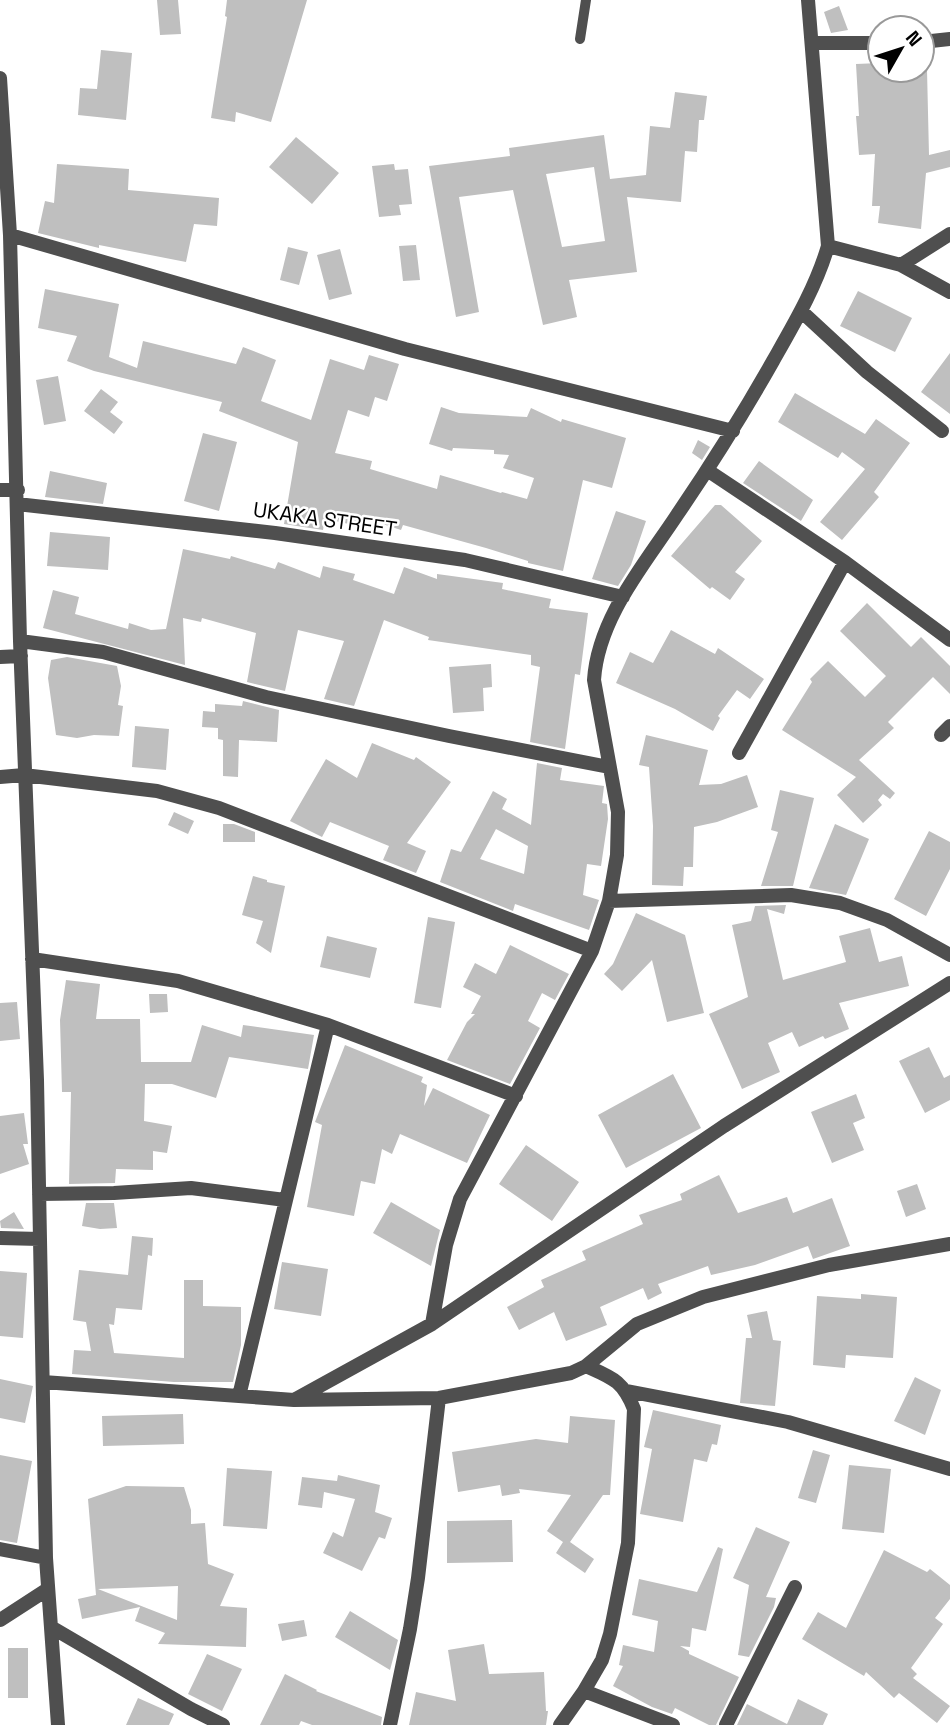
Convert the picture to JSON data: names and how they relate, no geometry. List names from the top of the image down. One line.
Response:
{"streets":{"street":["UKAKA STREET"]},"north":"top right"}
